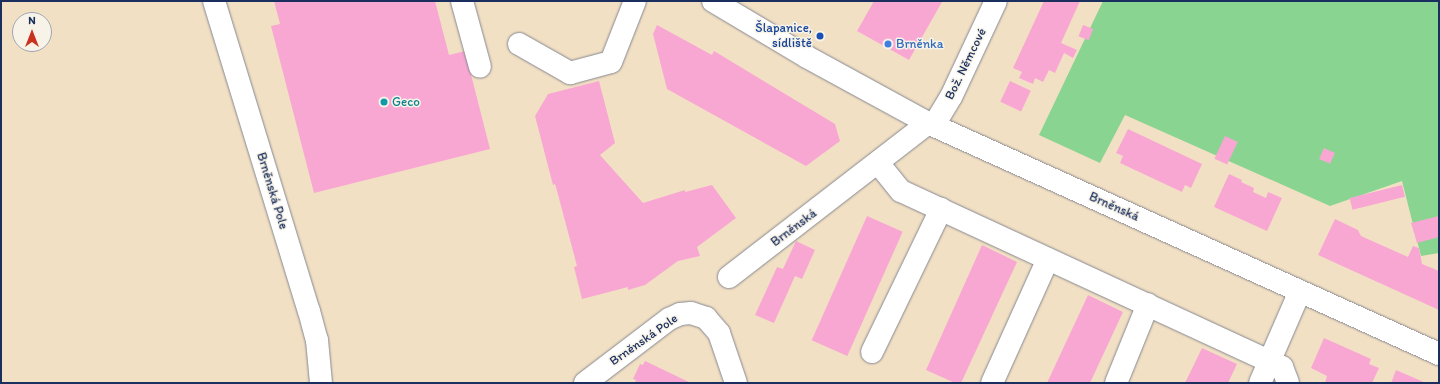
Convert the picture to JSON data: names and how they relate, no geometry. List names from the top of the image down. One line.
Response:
{"streets":{"street":["Bož. Němcové","Brněnská Pole","Brněnská"]},"crossings":[["Bož. Němcové","Brněnská"]],"places":["Šlapanice, sídliště","Brněnka","Geco"],"north":"top"}
